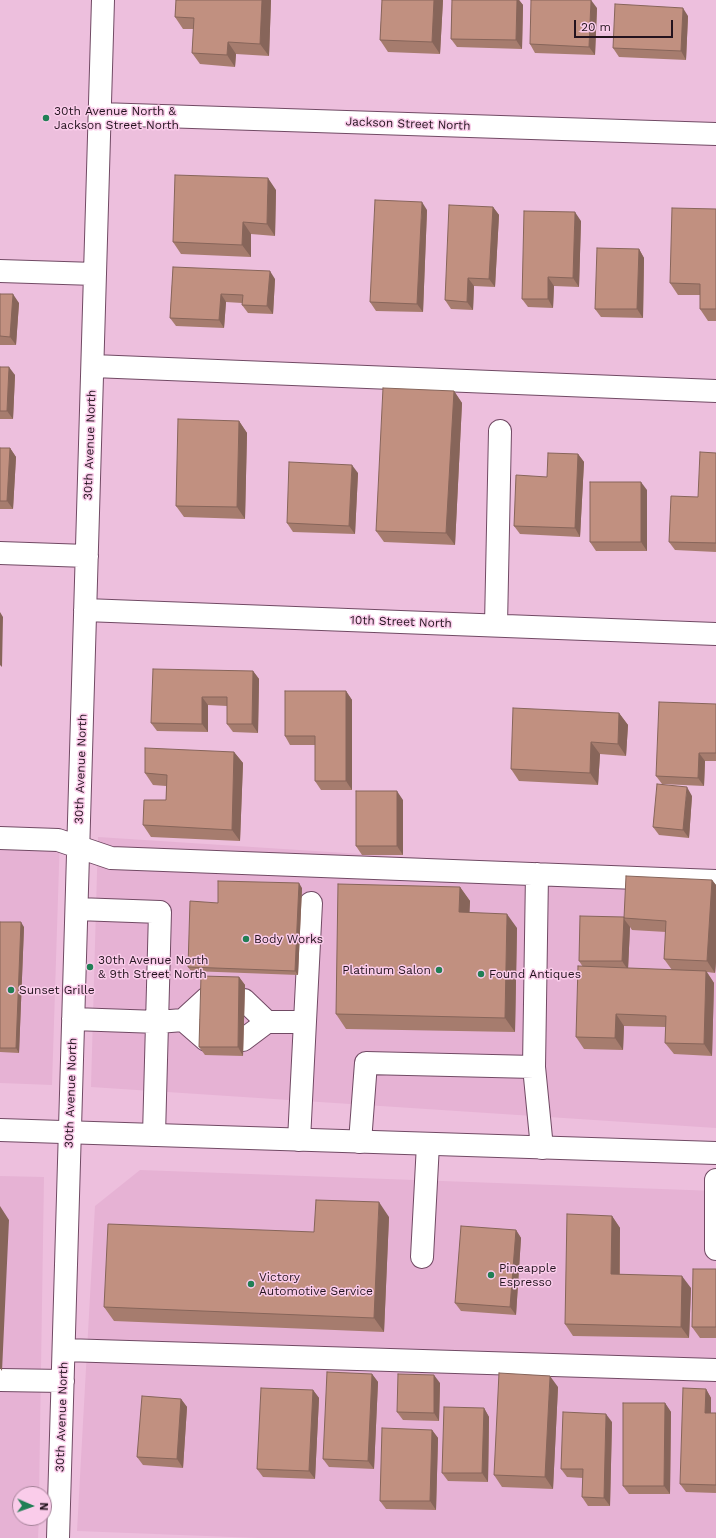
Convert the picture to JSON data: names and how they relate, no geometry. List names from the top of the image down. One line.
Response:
{"streets":{"street":["Jackson Street North","30th Avenue North","10th Street North"]},"crossings":[["Jackson Street North","30th Avenue North"],["30th Avenue North","10th Street North"]],"places":["30th Avenue North & Jackson Street North","Body Works","30th Avenue North & 9th Street North","Platinum Salon","Found Antiques","Sunset Grille","Pineapple Espresso","Victory Automotive Service"],"scale_bar":"20 m","north":"right"}
